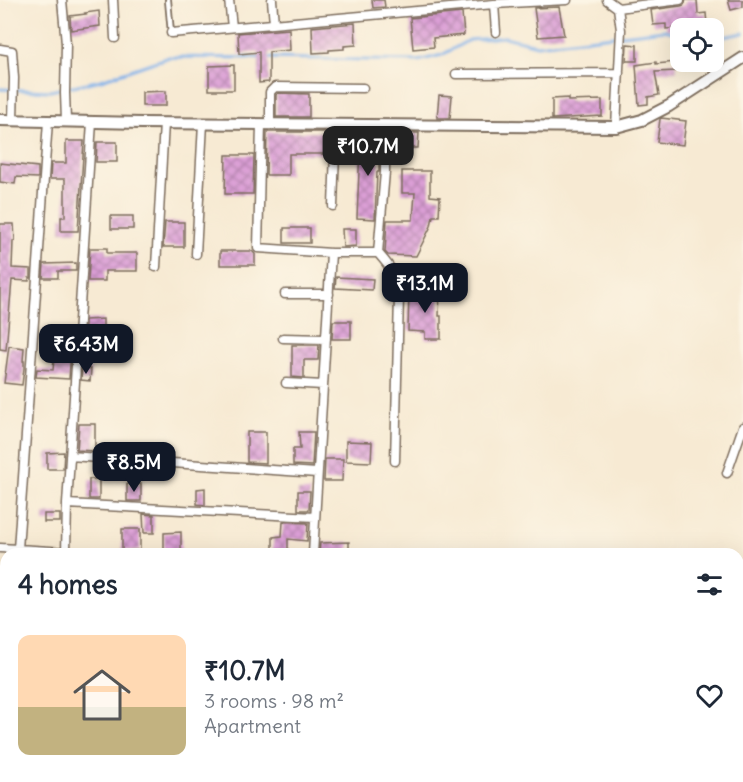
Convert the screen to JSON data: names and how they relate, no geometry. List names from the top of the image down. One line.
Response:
{"page":{"price":["₹10.7M","₹13.1M","₹6.43M","₹8.5M"],"heading":"4 homes","list":[{"name":"₹10.7M","note":"3 rooms · 98 m² · Apartment"}]}}
